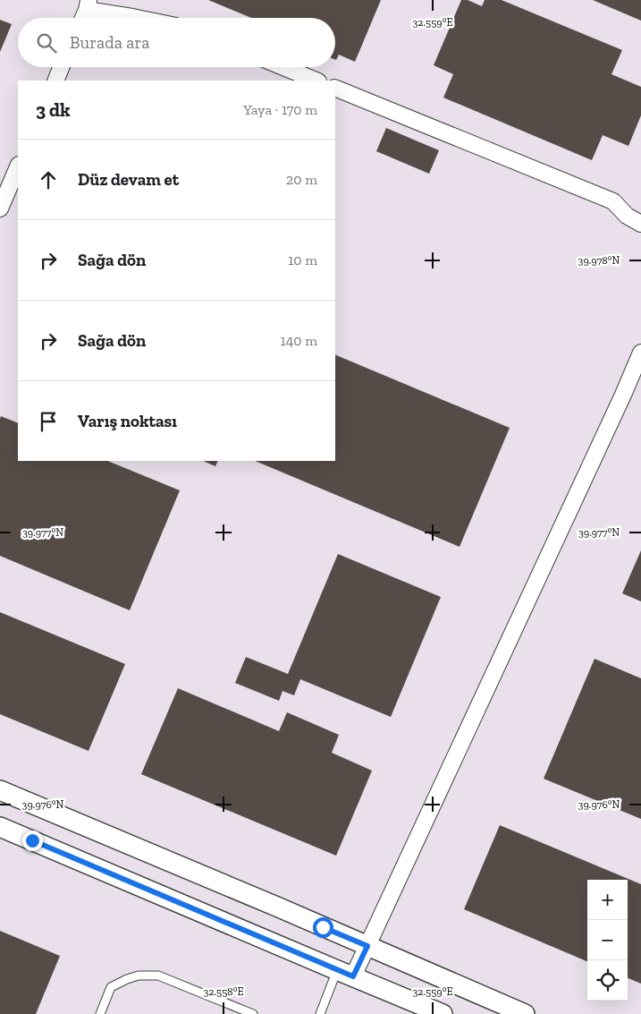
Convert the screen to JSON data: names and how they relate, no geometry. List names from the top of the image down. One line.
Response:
{"page":{"search":"Burada ara","heading":["3 dk","Yaya · 170 m"],"list":[["Düz devam et","20 m"],["Sağa dön","10 m"],["Sağa dön","140 m"],"Varış noktası"],"map_buttons":["+","−"]},"coordinates":["32.559°E","39.978°N","39.977°N","39.976°N","32.558°E"]}
